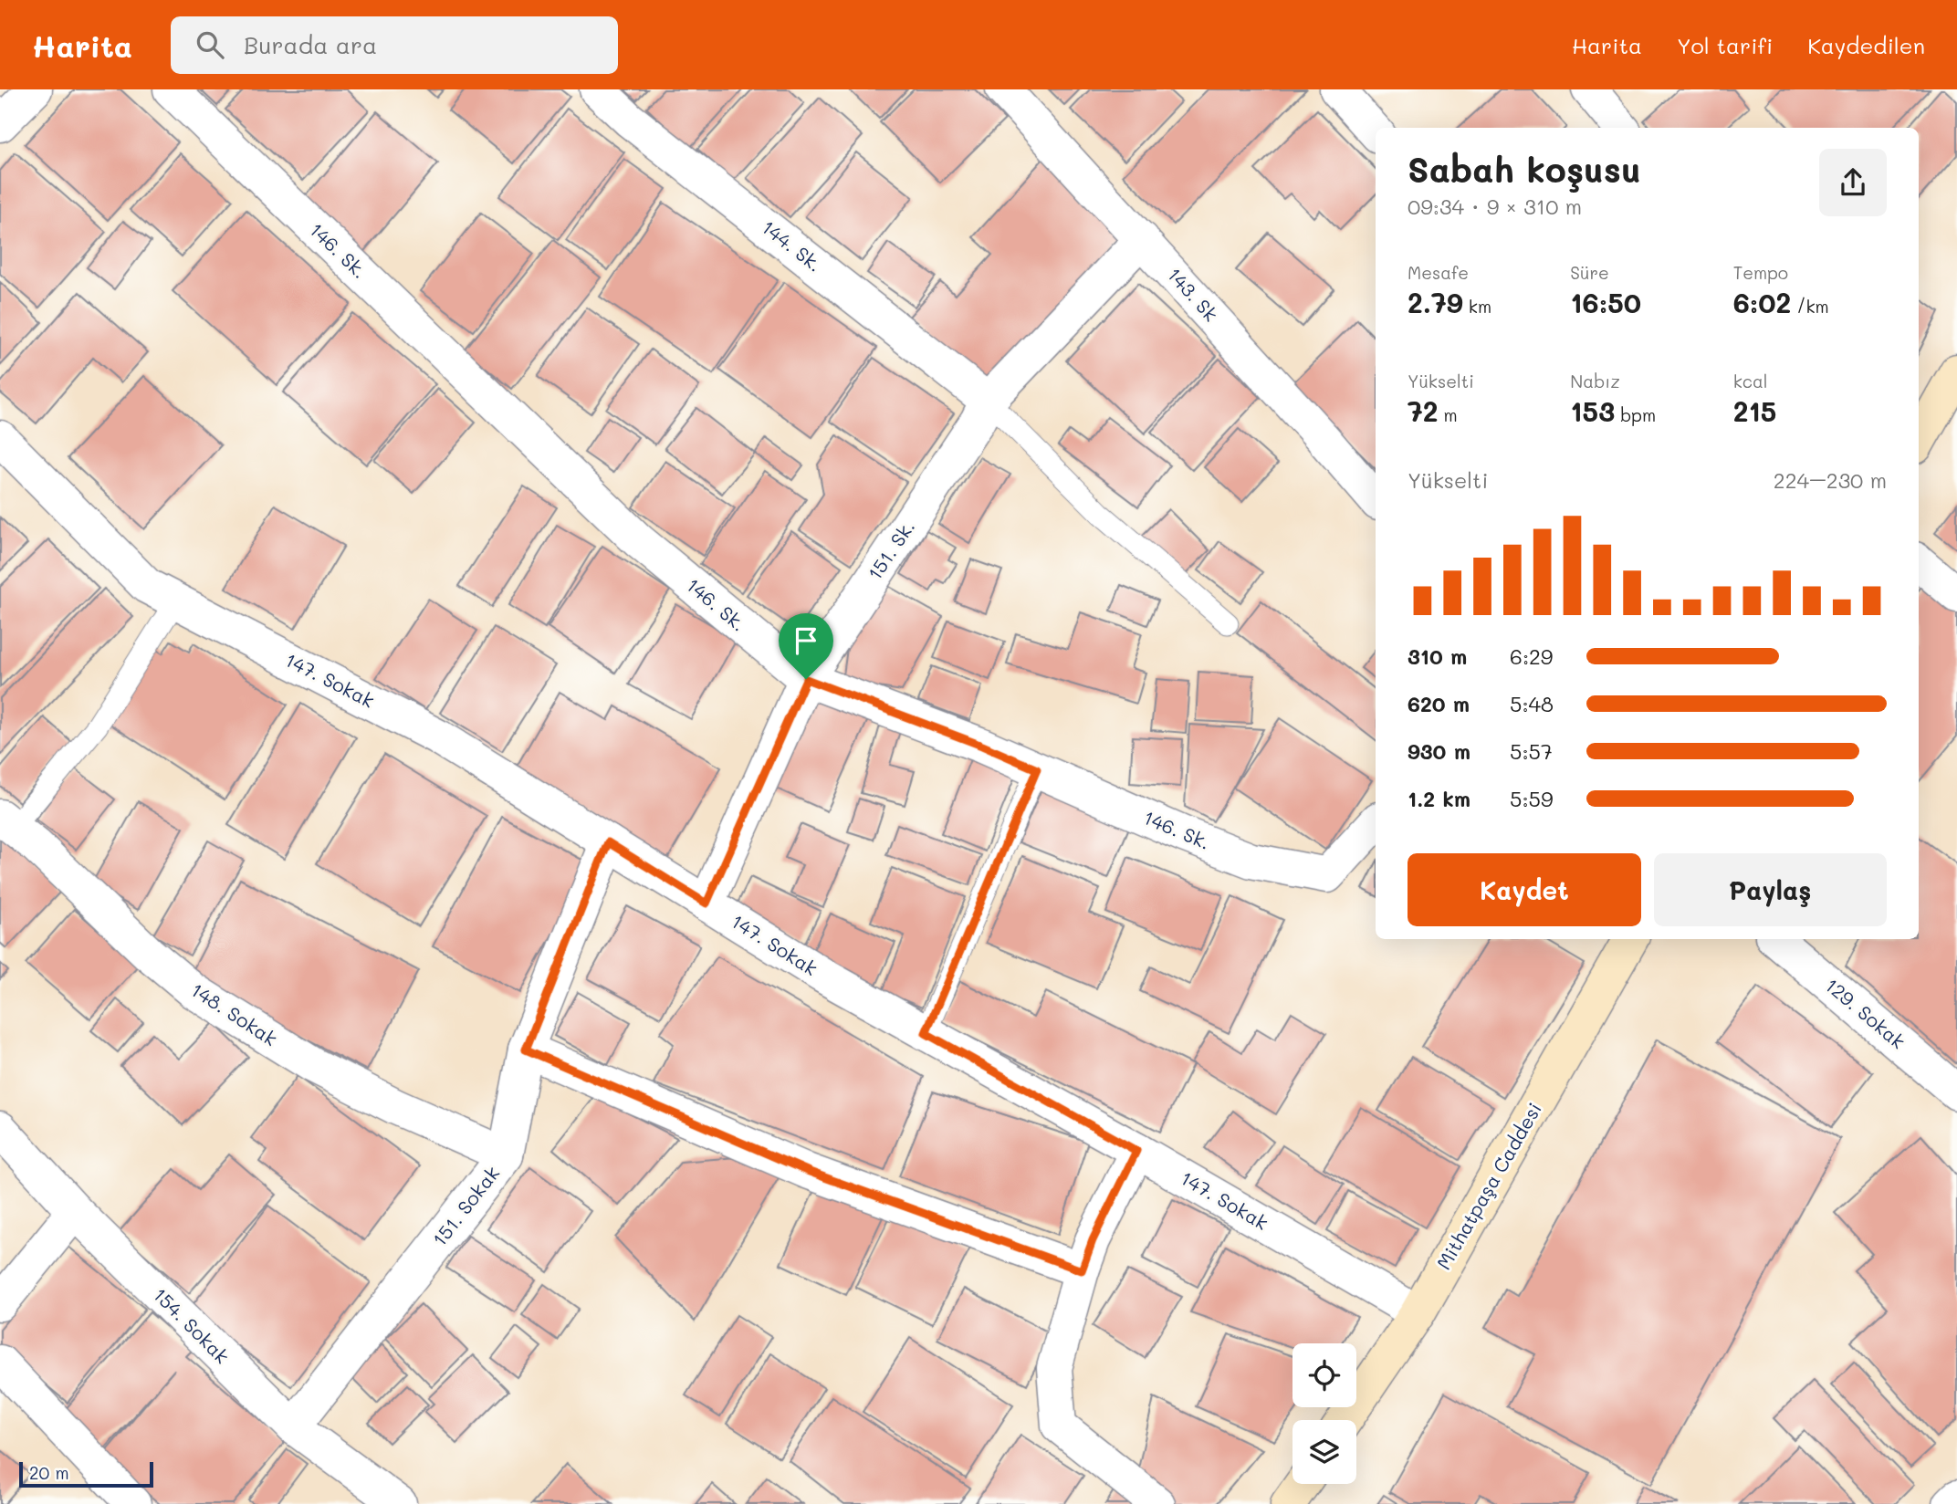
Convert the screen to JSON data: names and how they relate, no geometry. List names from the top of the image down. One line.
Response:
{"streets":{"street":["144. Sk.","146. Sk.","143. Sk","151. Sk.","147. Sokak","129. Sokak","148. Sokak","Mithatpaşa Caddesi","151. Sokak","154. Sokak"]},"crossings":[["144. Sk.","151. Sk."],["146. Sk.","151. Sk."],["143. Sk","151. Sk."],["151. Sk.","147. Sokak"],["147. Sokak","Mithatpaşa Caddesi"],["147. Sokak","151. Sokak"],["148. Sokak","151. Sokak"],["151. Sokak","154. Sokak"]],"scale_bar":"20 m","page":{"header":"Harita","search":"Burada ara","nav":["Harita","Yol tarifi","Kaydedilen"],"heading":["Sabah koşusu","09:34 · 9 × 310 m"],"stats":[["Mesafe","2.79 km"],["Süre","16:50"],["Tempo","6:02 /km"],["Yükselti","72 m"],["Nabız","153 bpm"],["kcal","215"]],"chart":["Yükselti","224–230 m"],"list":[{"name":"310 m","note":"6:29"},{"name":"620 m","note":"5:48"},{"name":"930 m","note":"5:57"},{"name":"1.2 km","note":"5:59"}],"buttons":["Kaydet","Paylaş"],"scale":"20 m"}}
